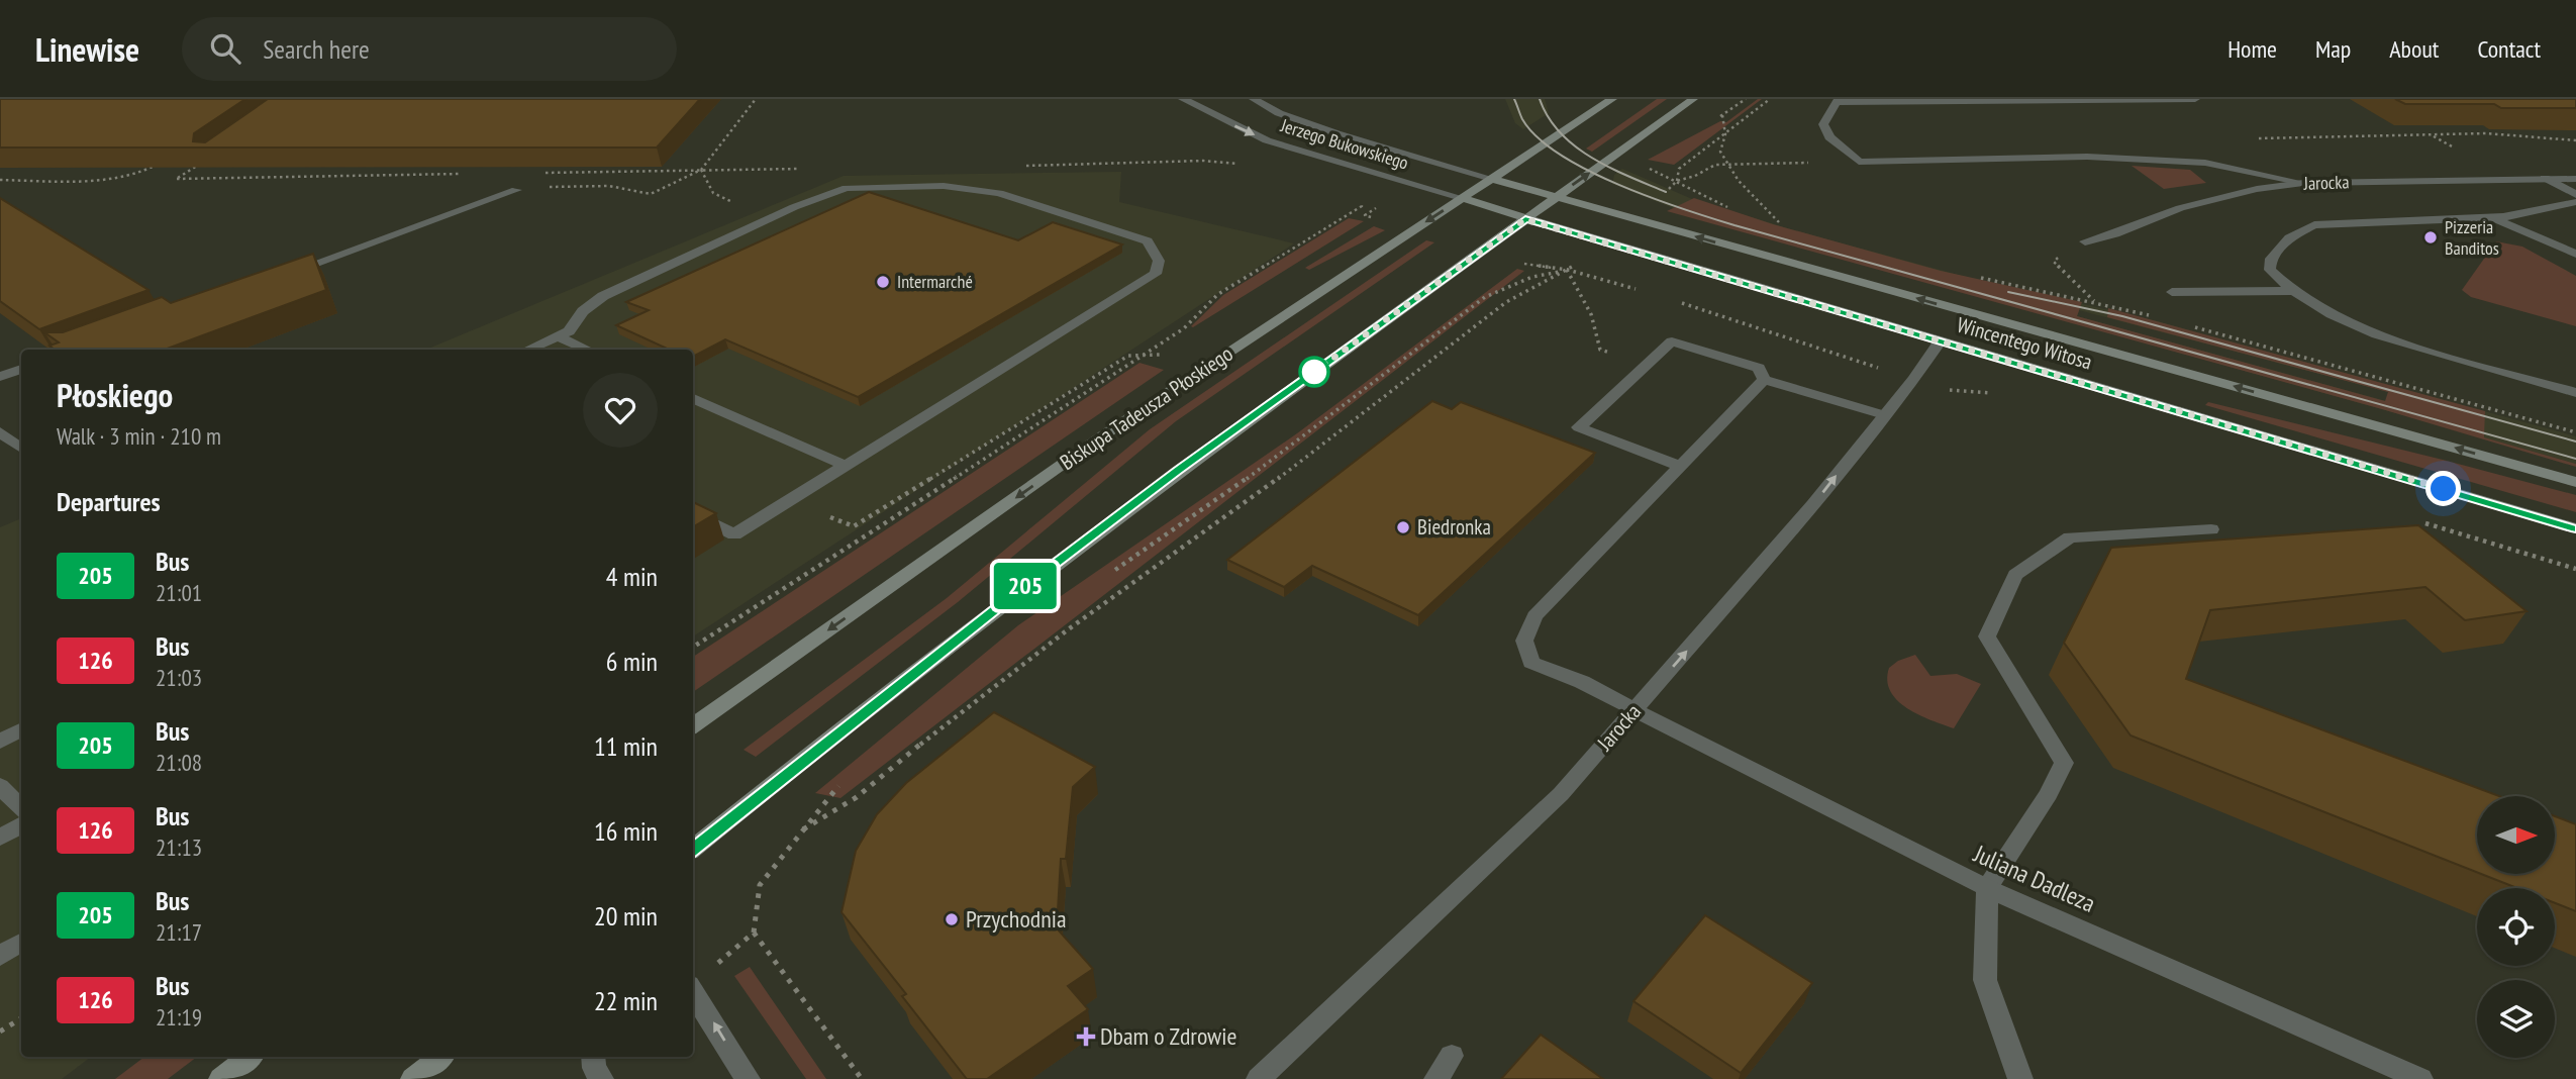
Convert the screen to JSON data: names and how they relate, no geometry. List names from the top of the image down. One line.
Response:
{"streets":{"main road":["Wincentego Witosa","Biskupa Tadeusza Płoskiego"],"street":["Jerzego Bukowskiego","Jarocka","Juliana Dadleza"]},"crossings":[["Jerzego Bukowskiego","Wincentego Witosa"],["Jerzego Bukowskiego","Biskupa Tadeusza Płoskiego"],["Jarocka","Wincentego Witosa"],["Jarocka","Juliana Dadleza"],["Wincentego Witosa","Biskupa Tadeusza Płoskiego"]],"places":{"other":["Pizzeria Banditos","Intermarché","Biedronka","Przychodnia"],"health":["Dbam o Zdrowie"]},"lines":["bus line 205"],"north":"right","page":{"header":"Linewise","search":"Search here","nav":["Home","Map","About","Contact"],"on_map":"205","heading":[["Płoskiego","Walk · 3 min · 210 m"],"Departures"],"list":[{"mark":"205","name":"Bus","note":"21:01","value":"4 min"},{"mark":"126","name":"Bus","note":"21:03","value":"6 min"},{"mark":"205","name":"Bus","note":"21:08","value":"11 min"},{"mark":"126","name":"Bus","note":"21:13","value":"16 min"},{"mark":"205","name":"Bus","note":"21:17","value":"20 min"},{"mark":"126","name":"Bus","note":"21:19","value":"22 min"}]}}
